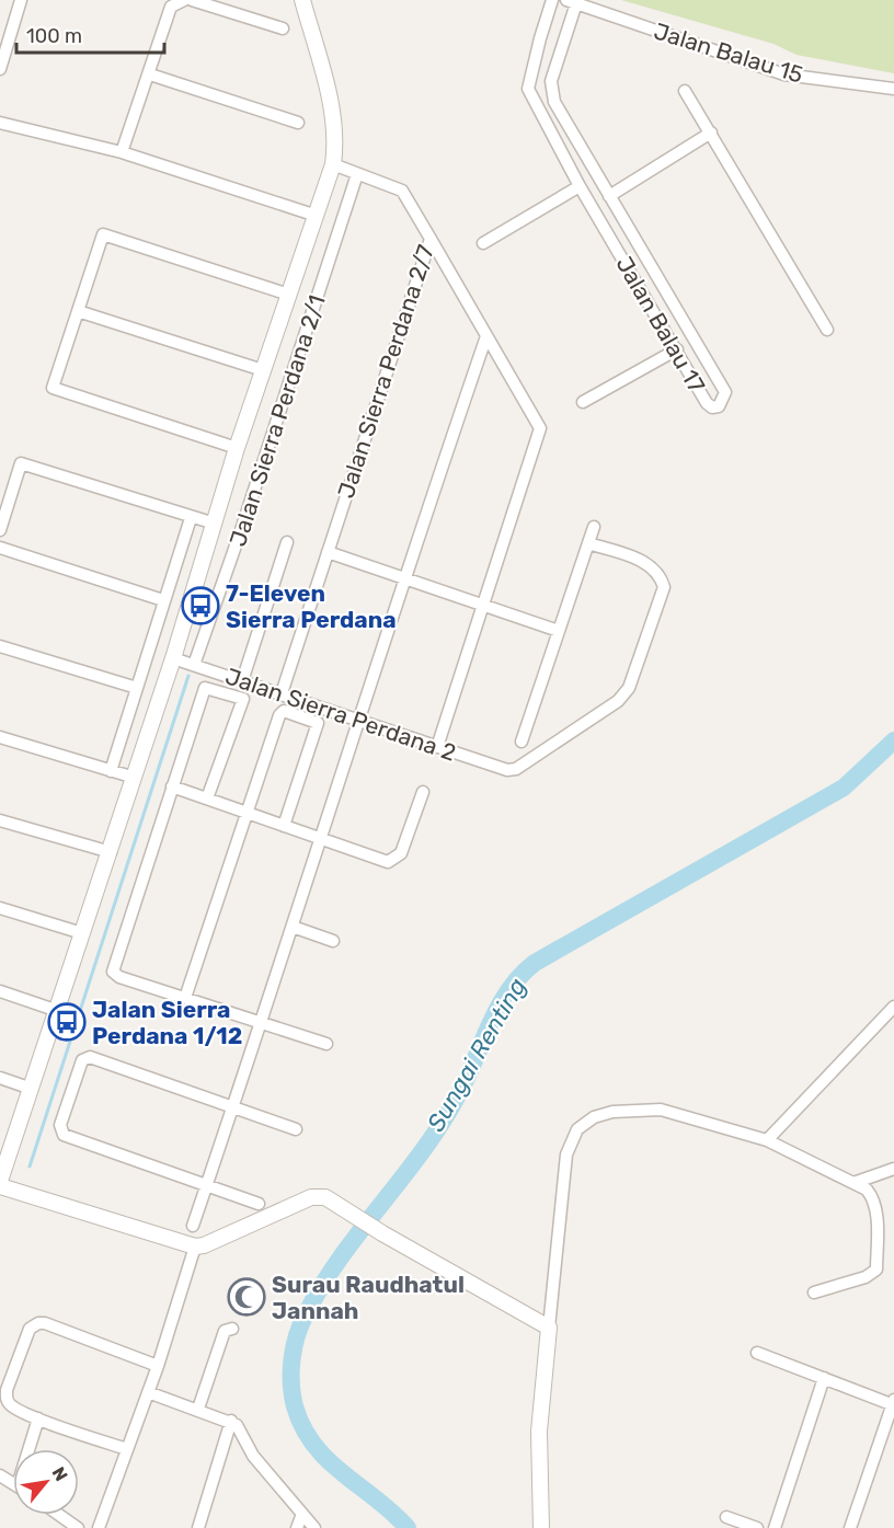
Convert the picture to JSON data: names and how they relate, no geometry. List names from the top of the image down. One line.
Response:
{"streets":{"street":["Jalan Balau 15","Jalan Balau 17","Jalan Sierra Perdana 2/7","Jalan Sierra Perdana 2/1","Jalan Sierra Perdana 2"]},"crossings":[["Jalan Balau 15","Jalan Balau 17"],["Jalan Sierra Perdana 2/7","Jalan Sierra Perdana 2/1"],["Jalan Sierra Perdana 2/7","Jalan Sierra Perdana 2"],["Jalan Sierra Perdana 2/1","Jalan Sierra Perdana 2"]],"water":["Sungai Renting"],"places":{"bus stop":["7-Eleven Sierra Perdana","Jalan Sierra Perdana 1/12"],"mosque":["Surau Raudhatul Jannah"]},"scale_bar":"100 m","north":"top right"}
